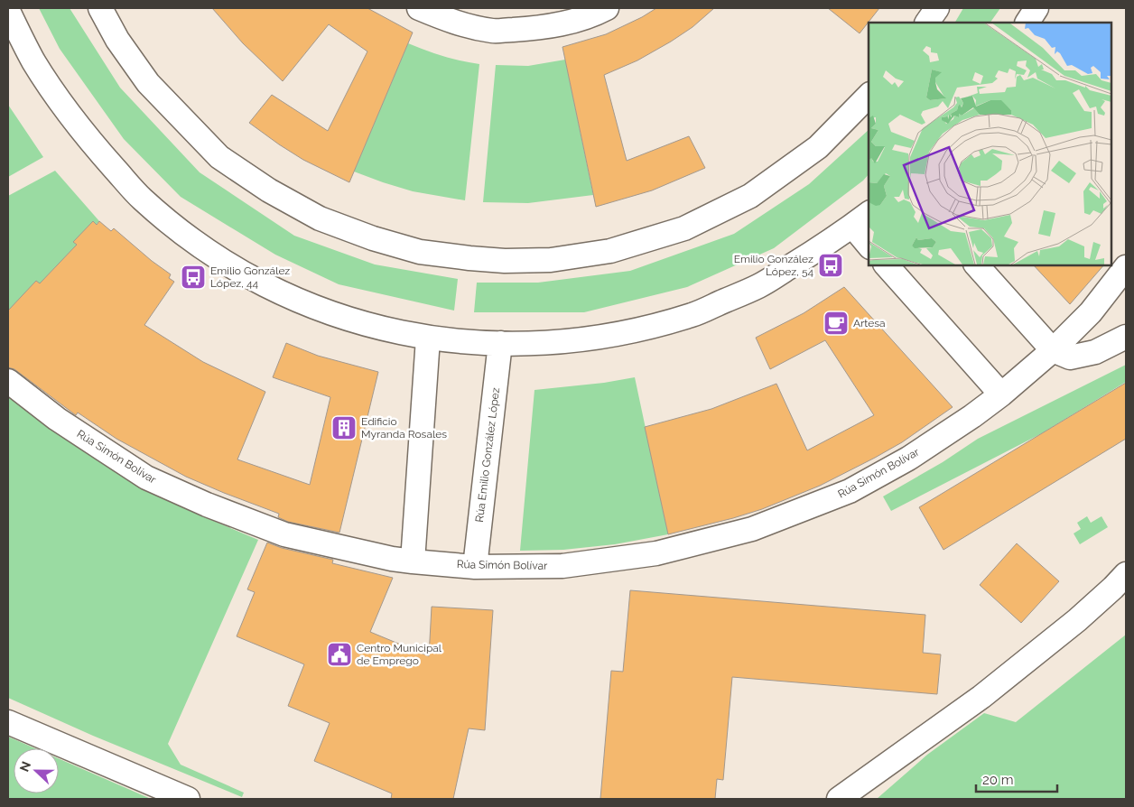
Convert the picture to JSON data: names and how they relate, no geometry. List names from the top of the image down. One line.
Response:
{"streets":{"street":["Rúa Emilio González López","Rúa Simón Bolívar"]},"crossings":[["Rúa Emilio González López","Rúa Simón Bolívar"]],"places":{"bus stop":["Emilio González López, 54","Emilio González López, 44"],"cafe":["Artesa"],"building":["Edificio Myranda Rosales"],"public building":["Centro Municipal de Emprego"]},"scale_bar":"20 m","north":"left"}
